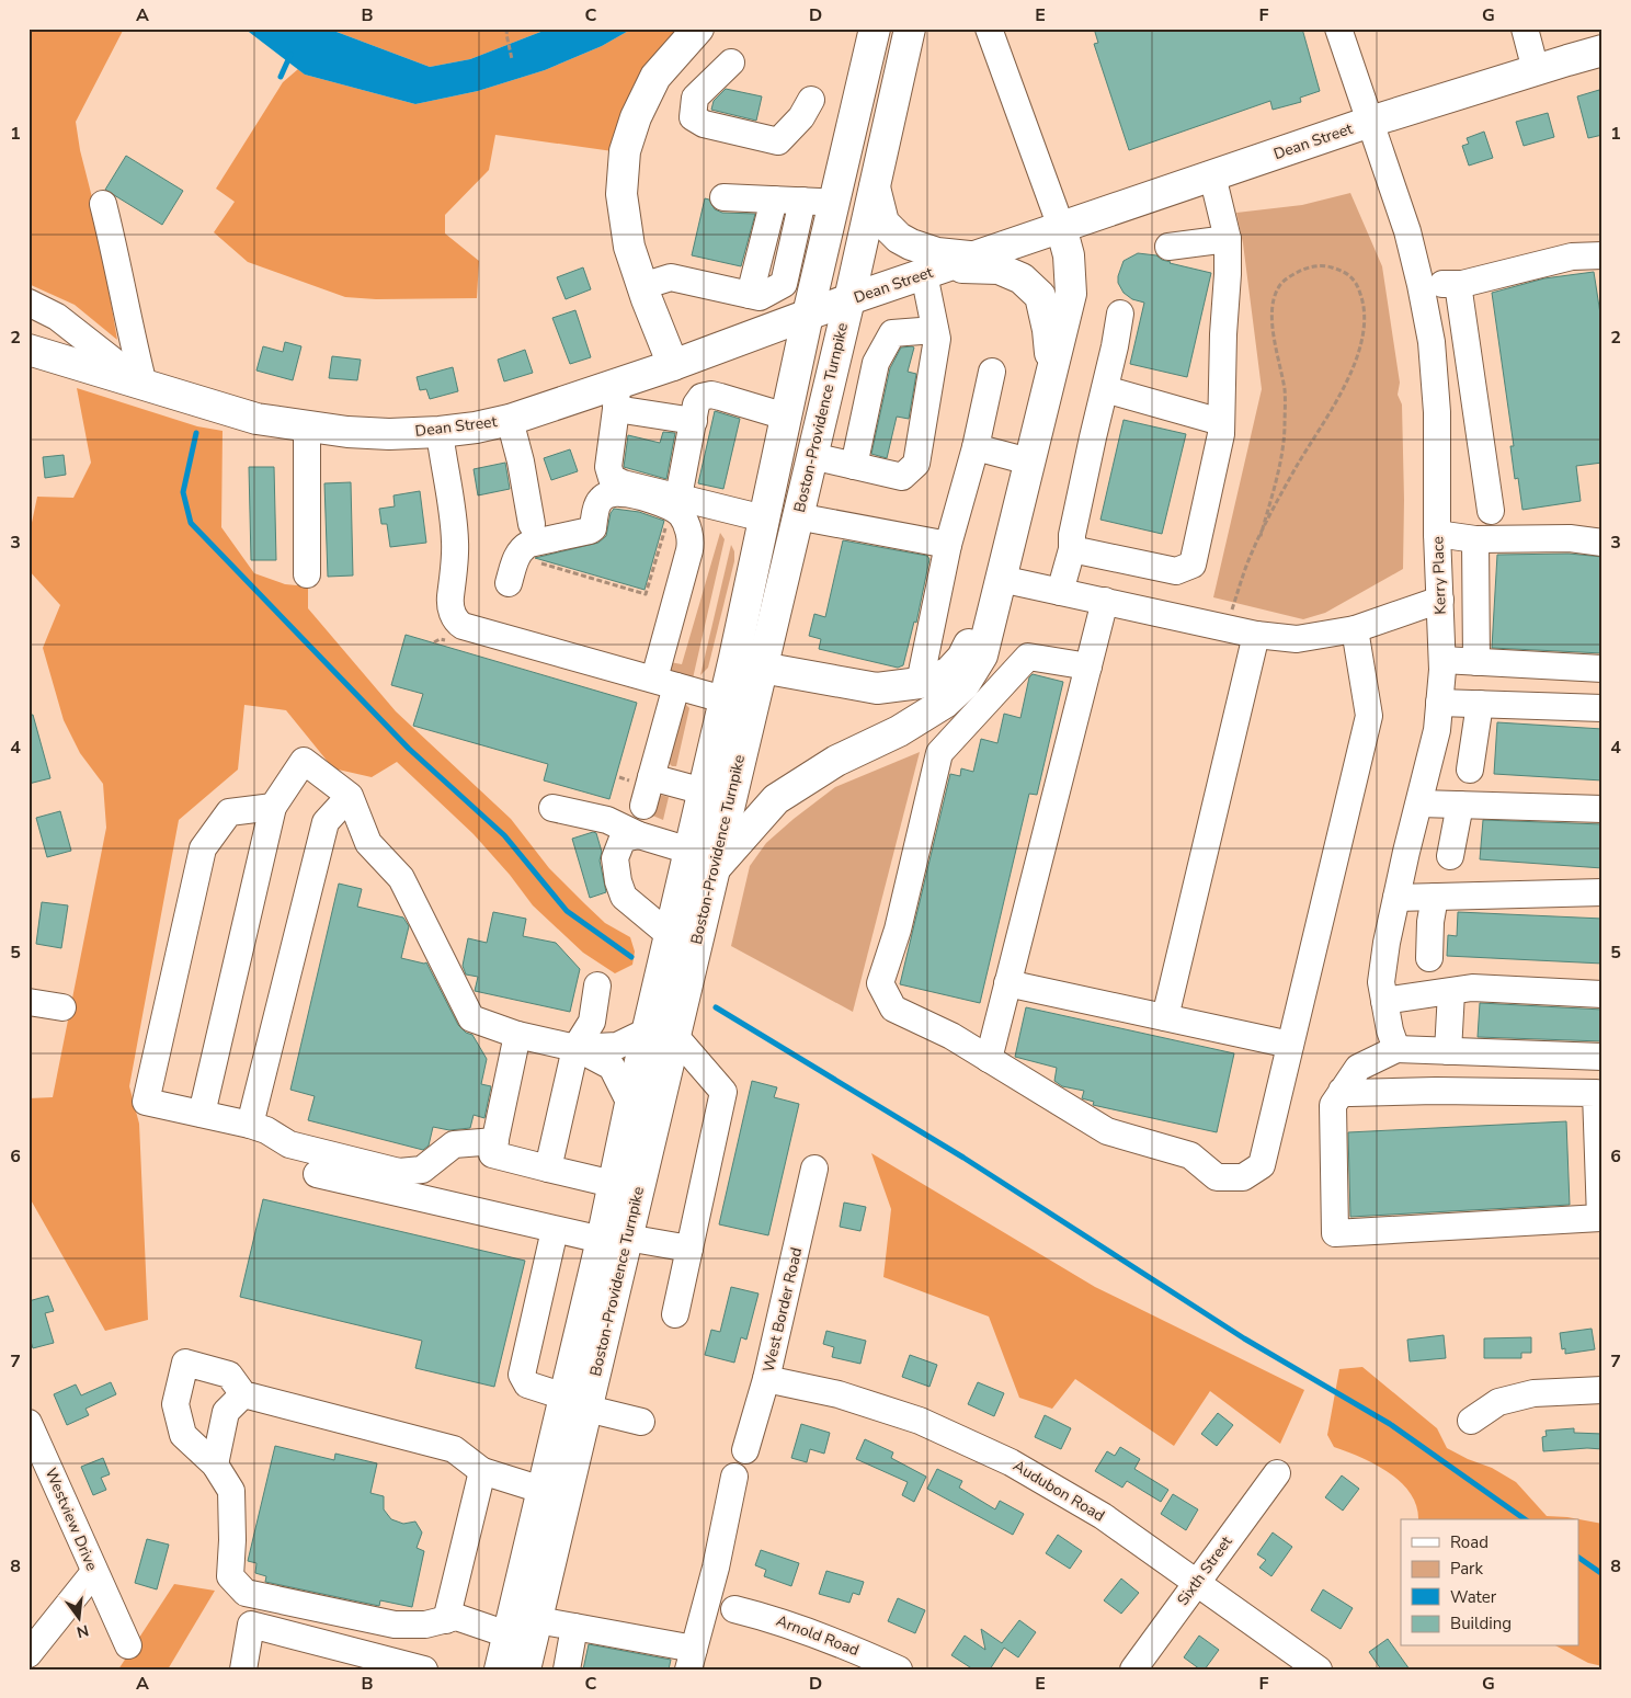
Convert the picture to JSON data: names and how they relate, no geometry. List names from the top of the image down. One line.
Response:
{"streets":{"main road":["Dean Street","Boston-Providence Turnpike"],"street":["Kerry Place","West Border Road","Audubon Road","Westview Drive","Sixth Street","Arnold Road"]},"crossings":[["Dean Street","Boston-Providence Turnpike"],["Dean Street","Kerry Place"],["West Border Road","Audubon Road"],["Audubon Road","Sixth Street"]],"legend":["Road","Park","Water","Building"],"north":"bottom","grid":{"columns":["A","B","C","D","E","F","G"],"rows":["1","2","3","4","5","6","7","8"]}}
